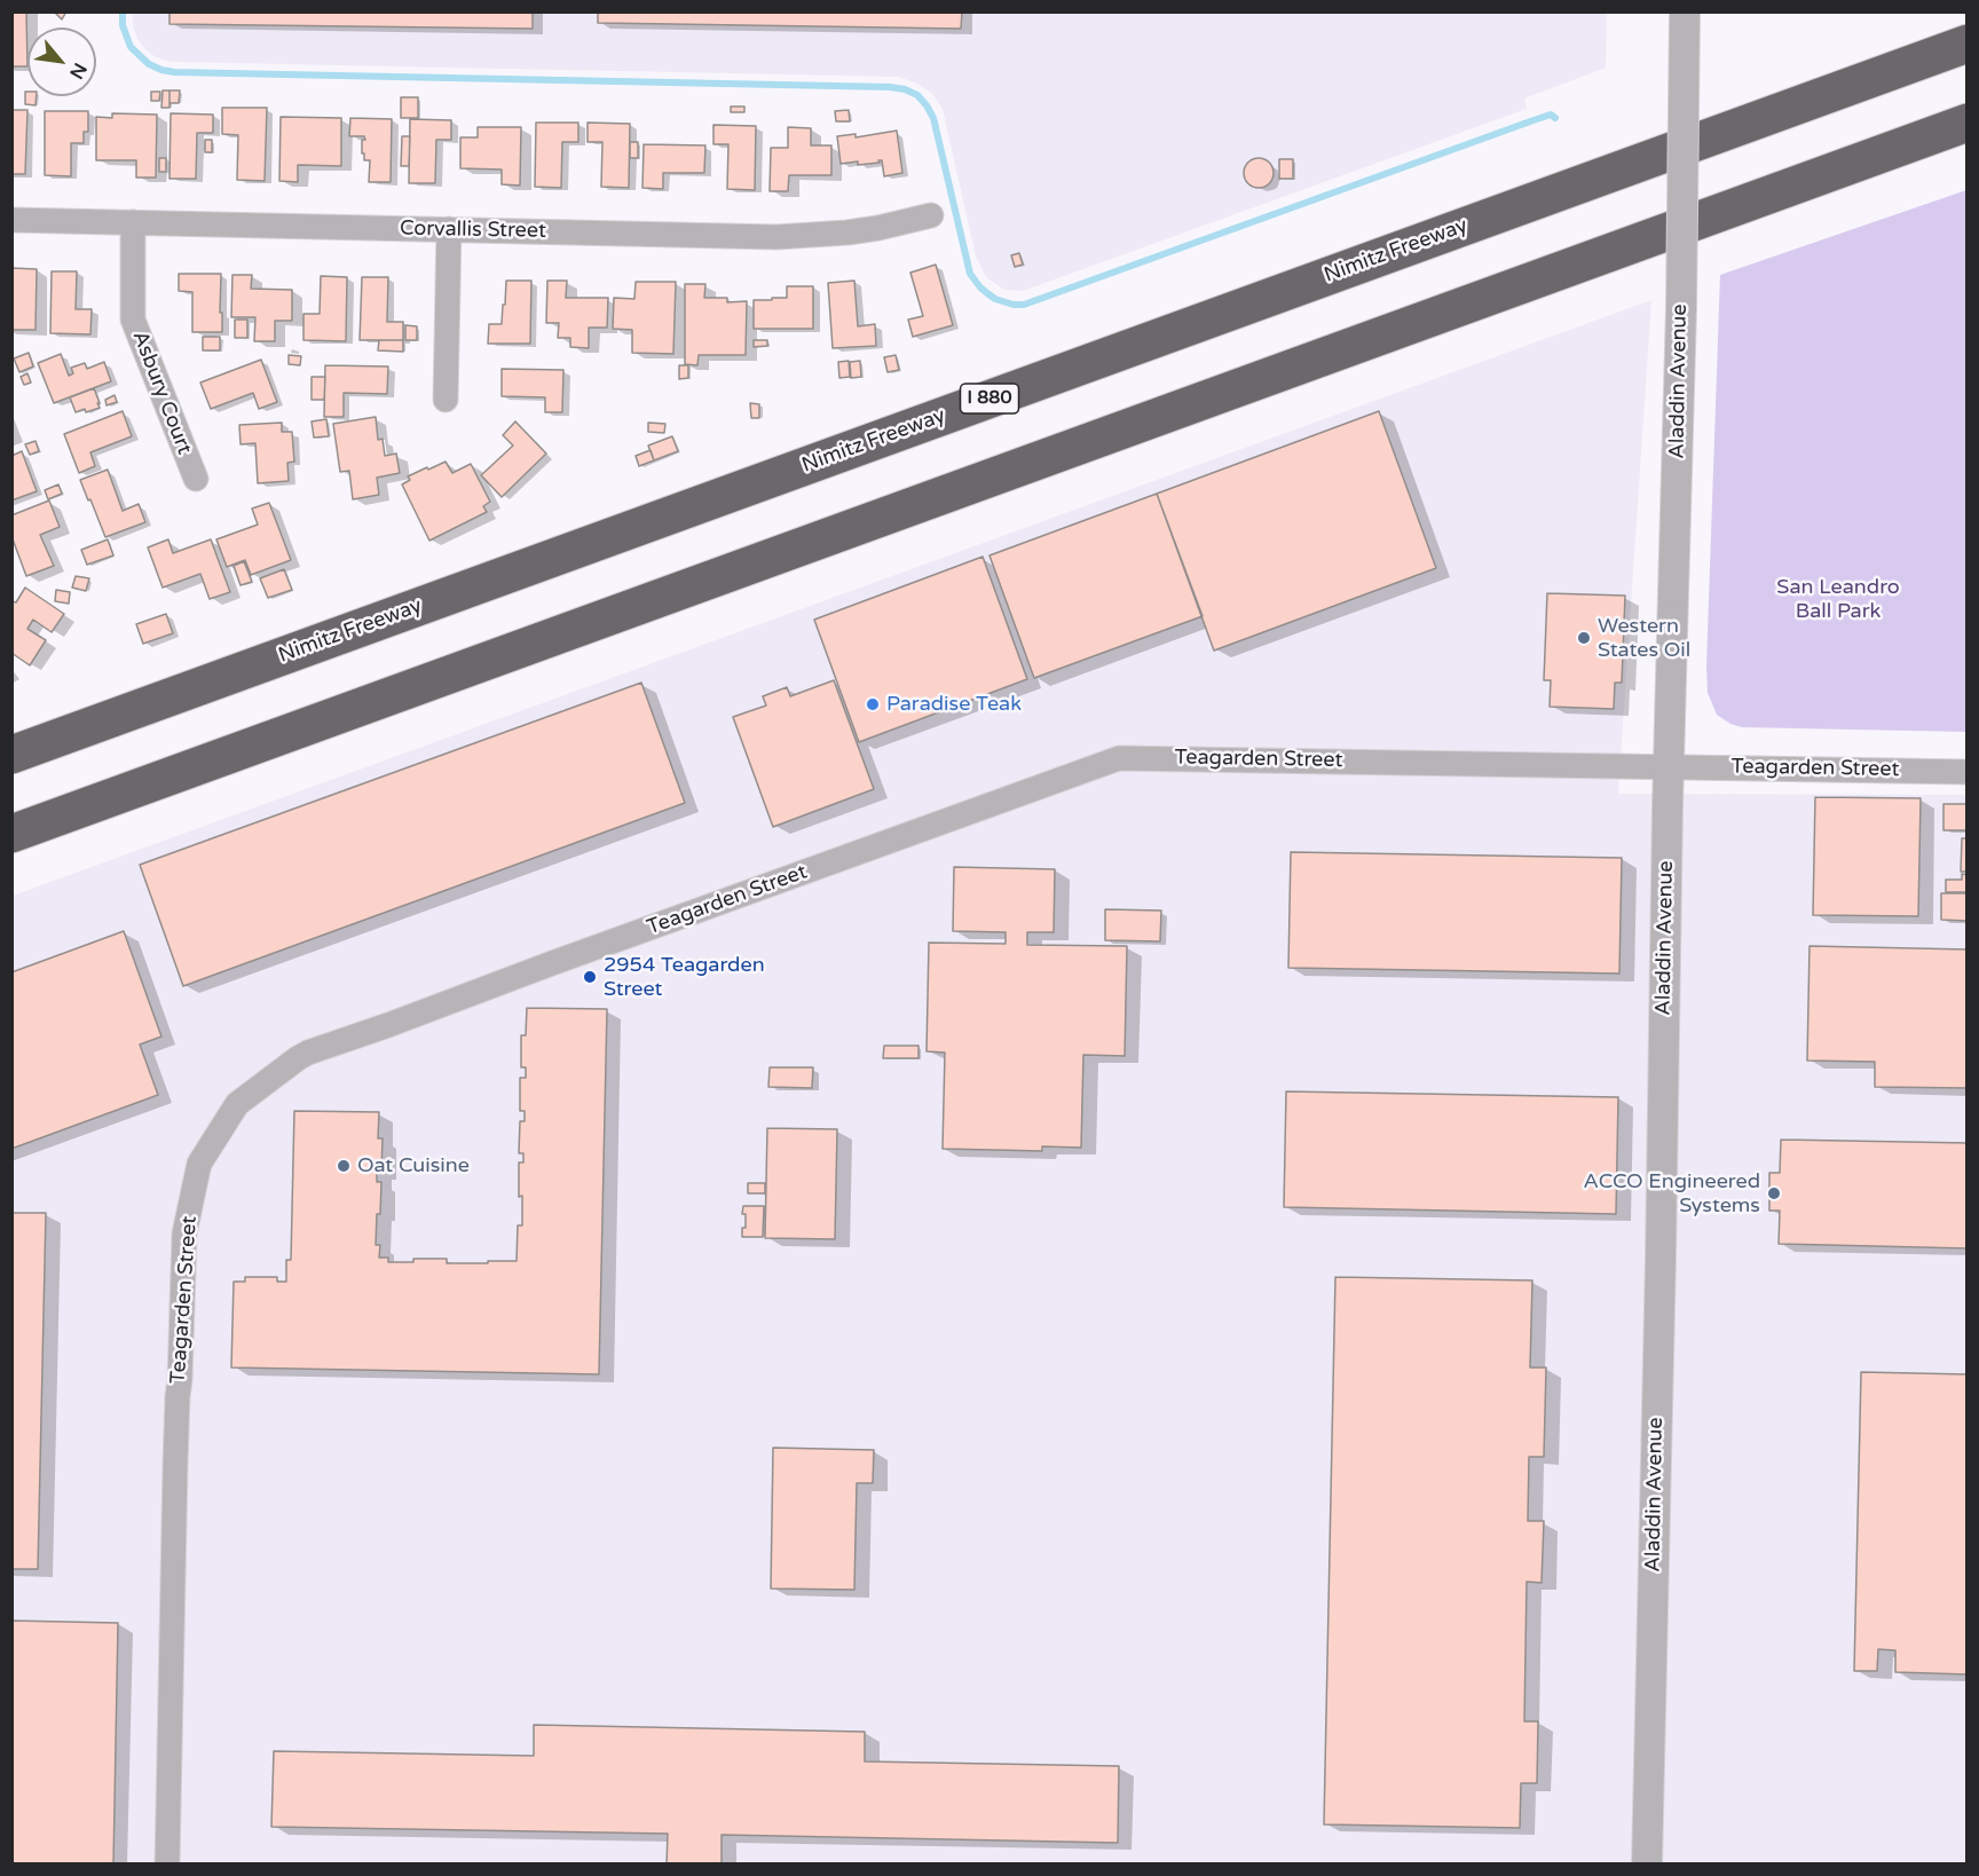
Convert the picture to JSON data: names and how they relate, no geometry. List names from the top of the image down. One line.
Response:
{"streets":{"highway":["Nimitz Freeway","I 880"],"street":["Corvallis Street","Aladdin Avenue","Asbury Court","Teagarden Street"]},"crossings":[["Corvallis Street","Asbury Court"],["Aladdin Avenue","Teagarden Street"]],"parks":["San Leandro Ball Park"],"places":["Western States Oil","Paradise Teak","2954 Teagarden Street","Oat Cuisine","ACCO Engineered Systems"],"north":"bottom right"}
